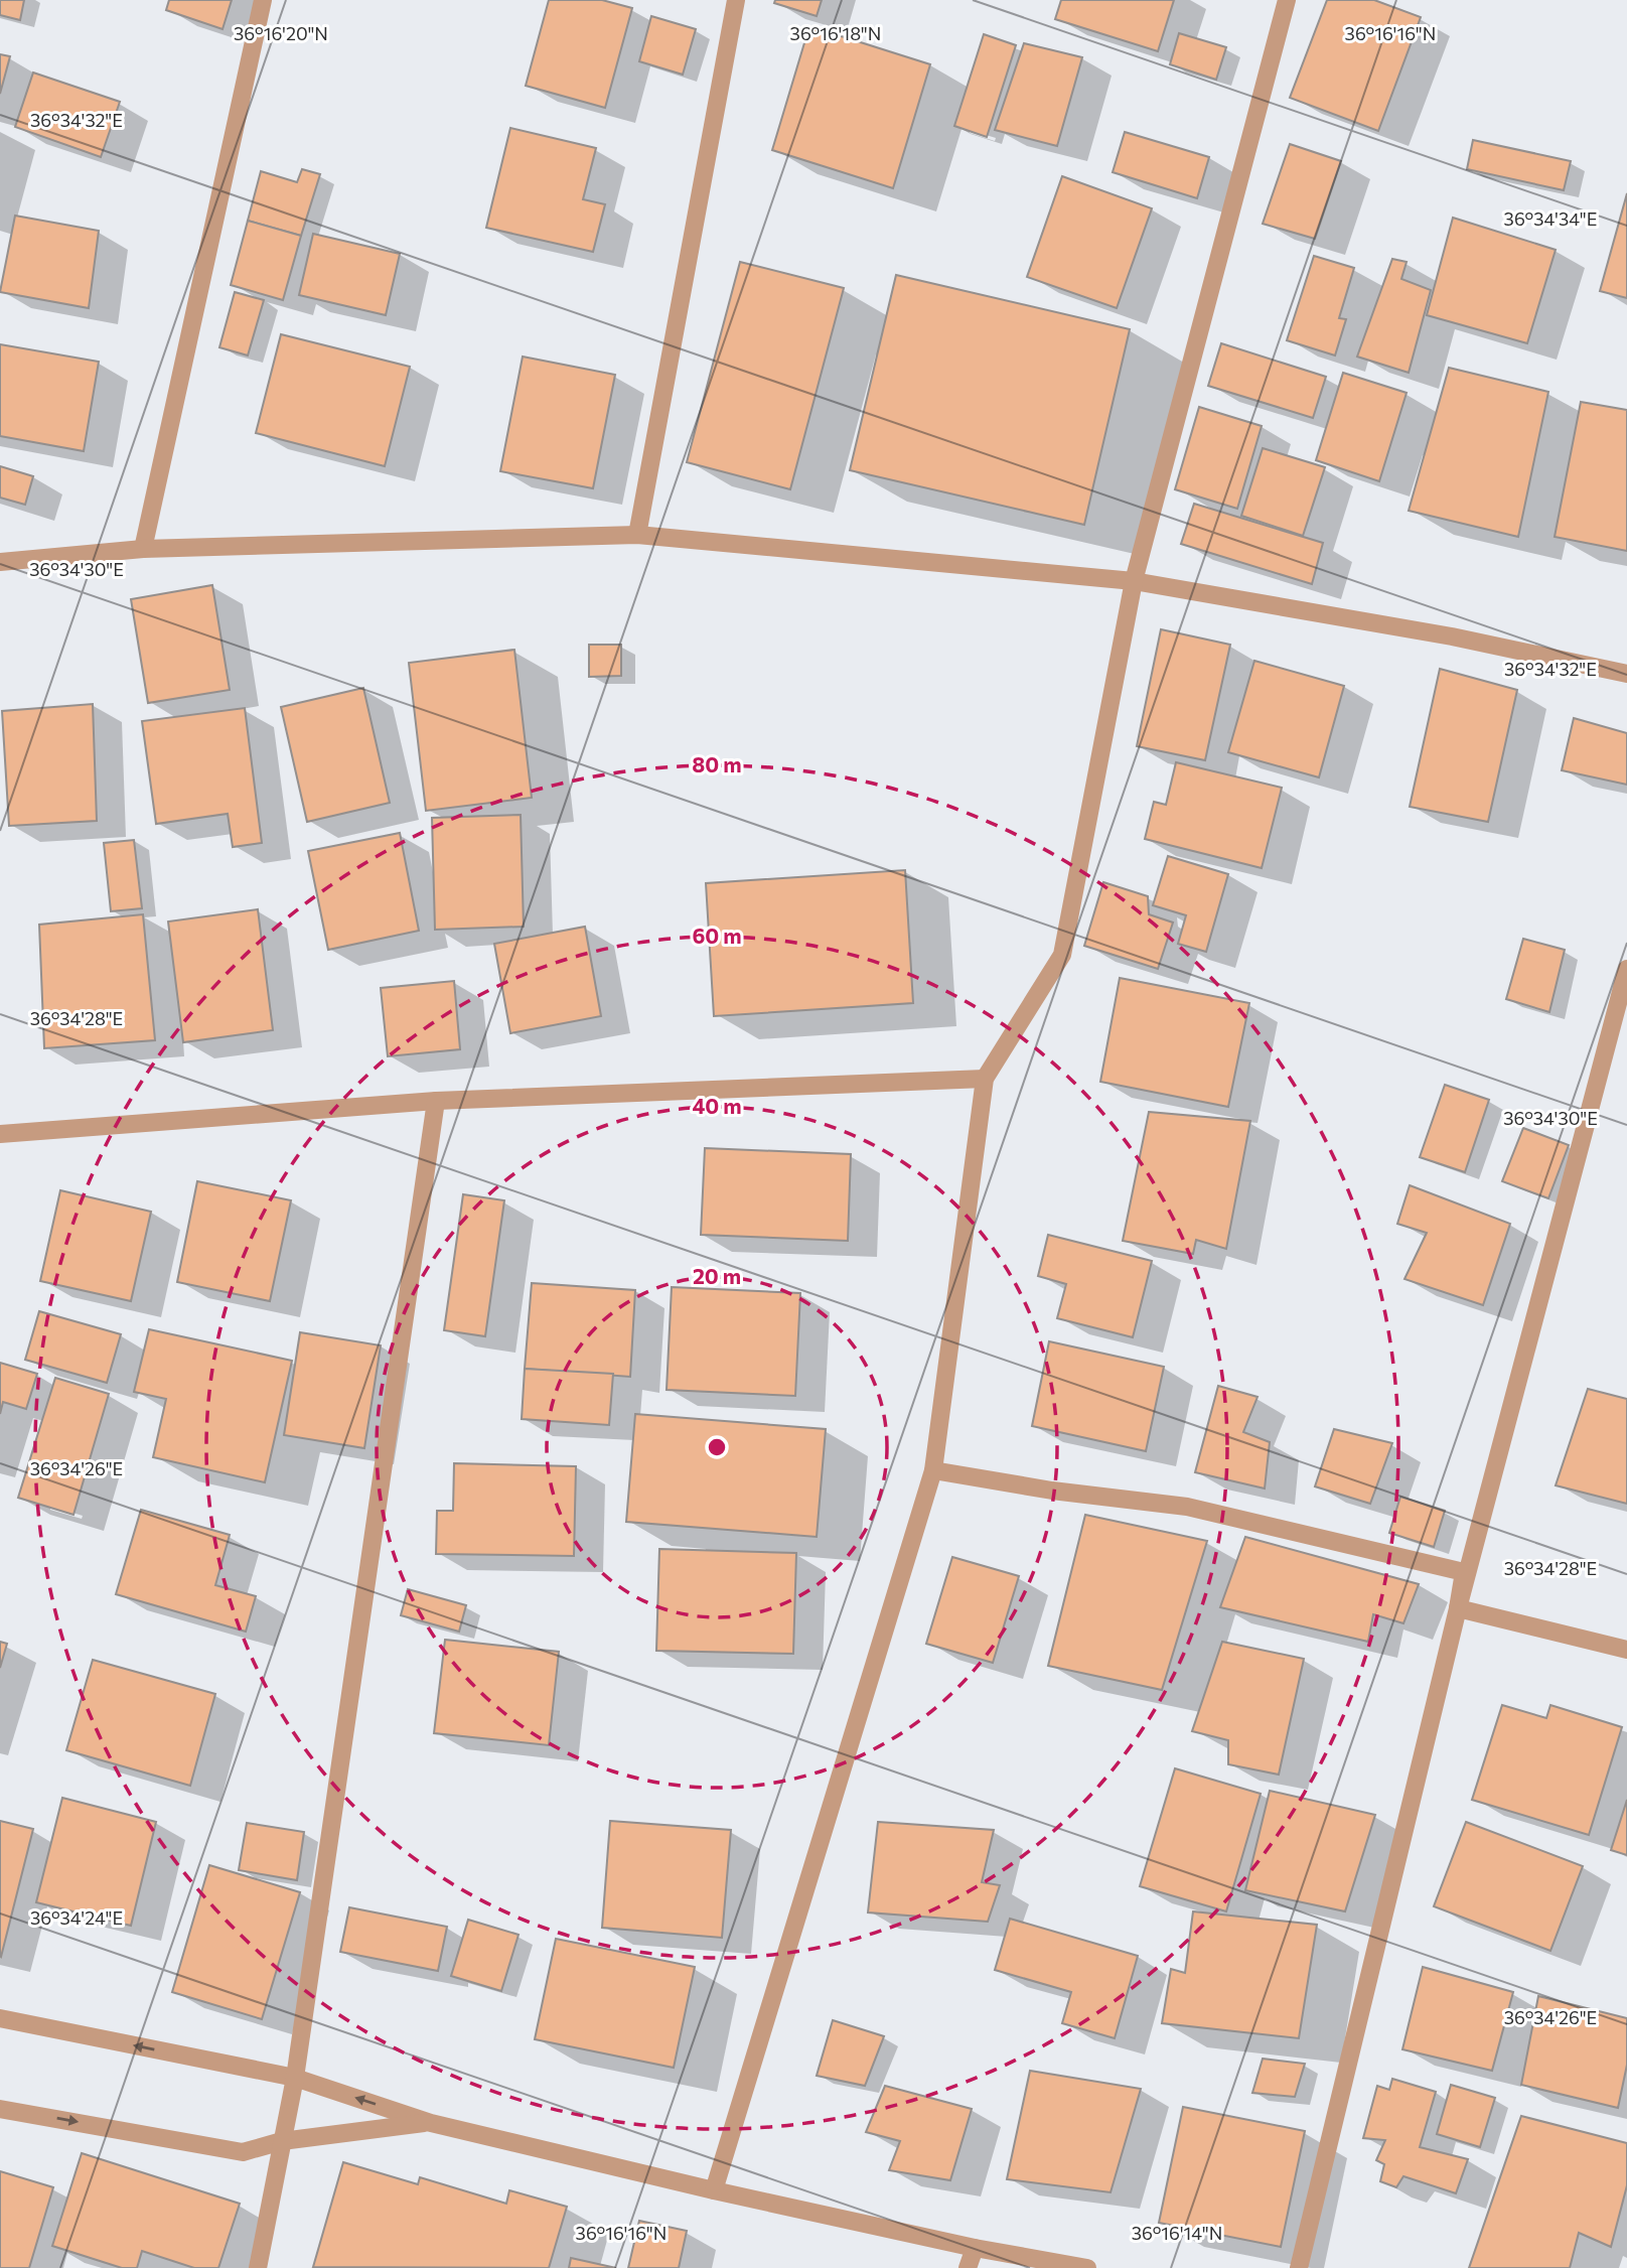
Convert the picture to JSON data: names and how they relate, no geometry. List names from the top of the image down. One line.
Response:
{"coordinates":["36°16'20\"N","36°16'18\"N","36°16'16\"N","36°34'32\"E","36°34'34\"E","36°34'30\"E","36°34'28\"E","36°34'26\"E","36°34'24\"E","36°16'14\"N"],"rings":["80 m","60 m","40 m","20 m"]}
